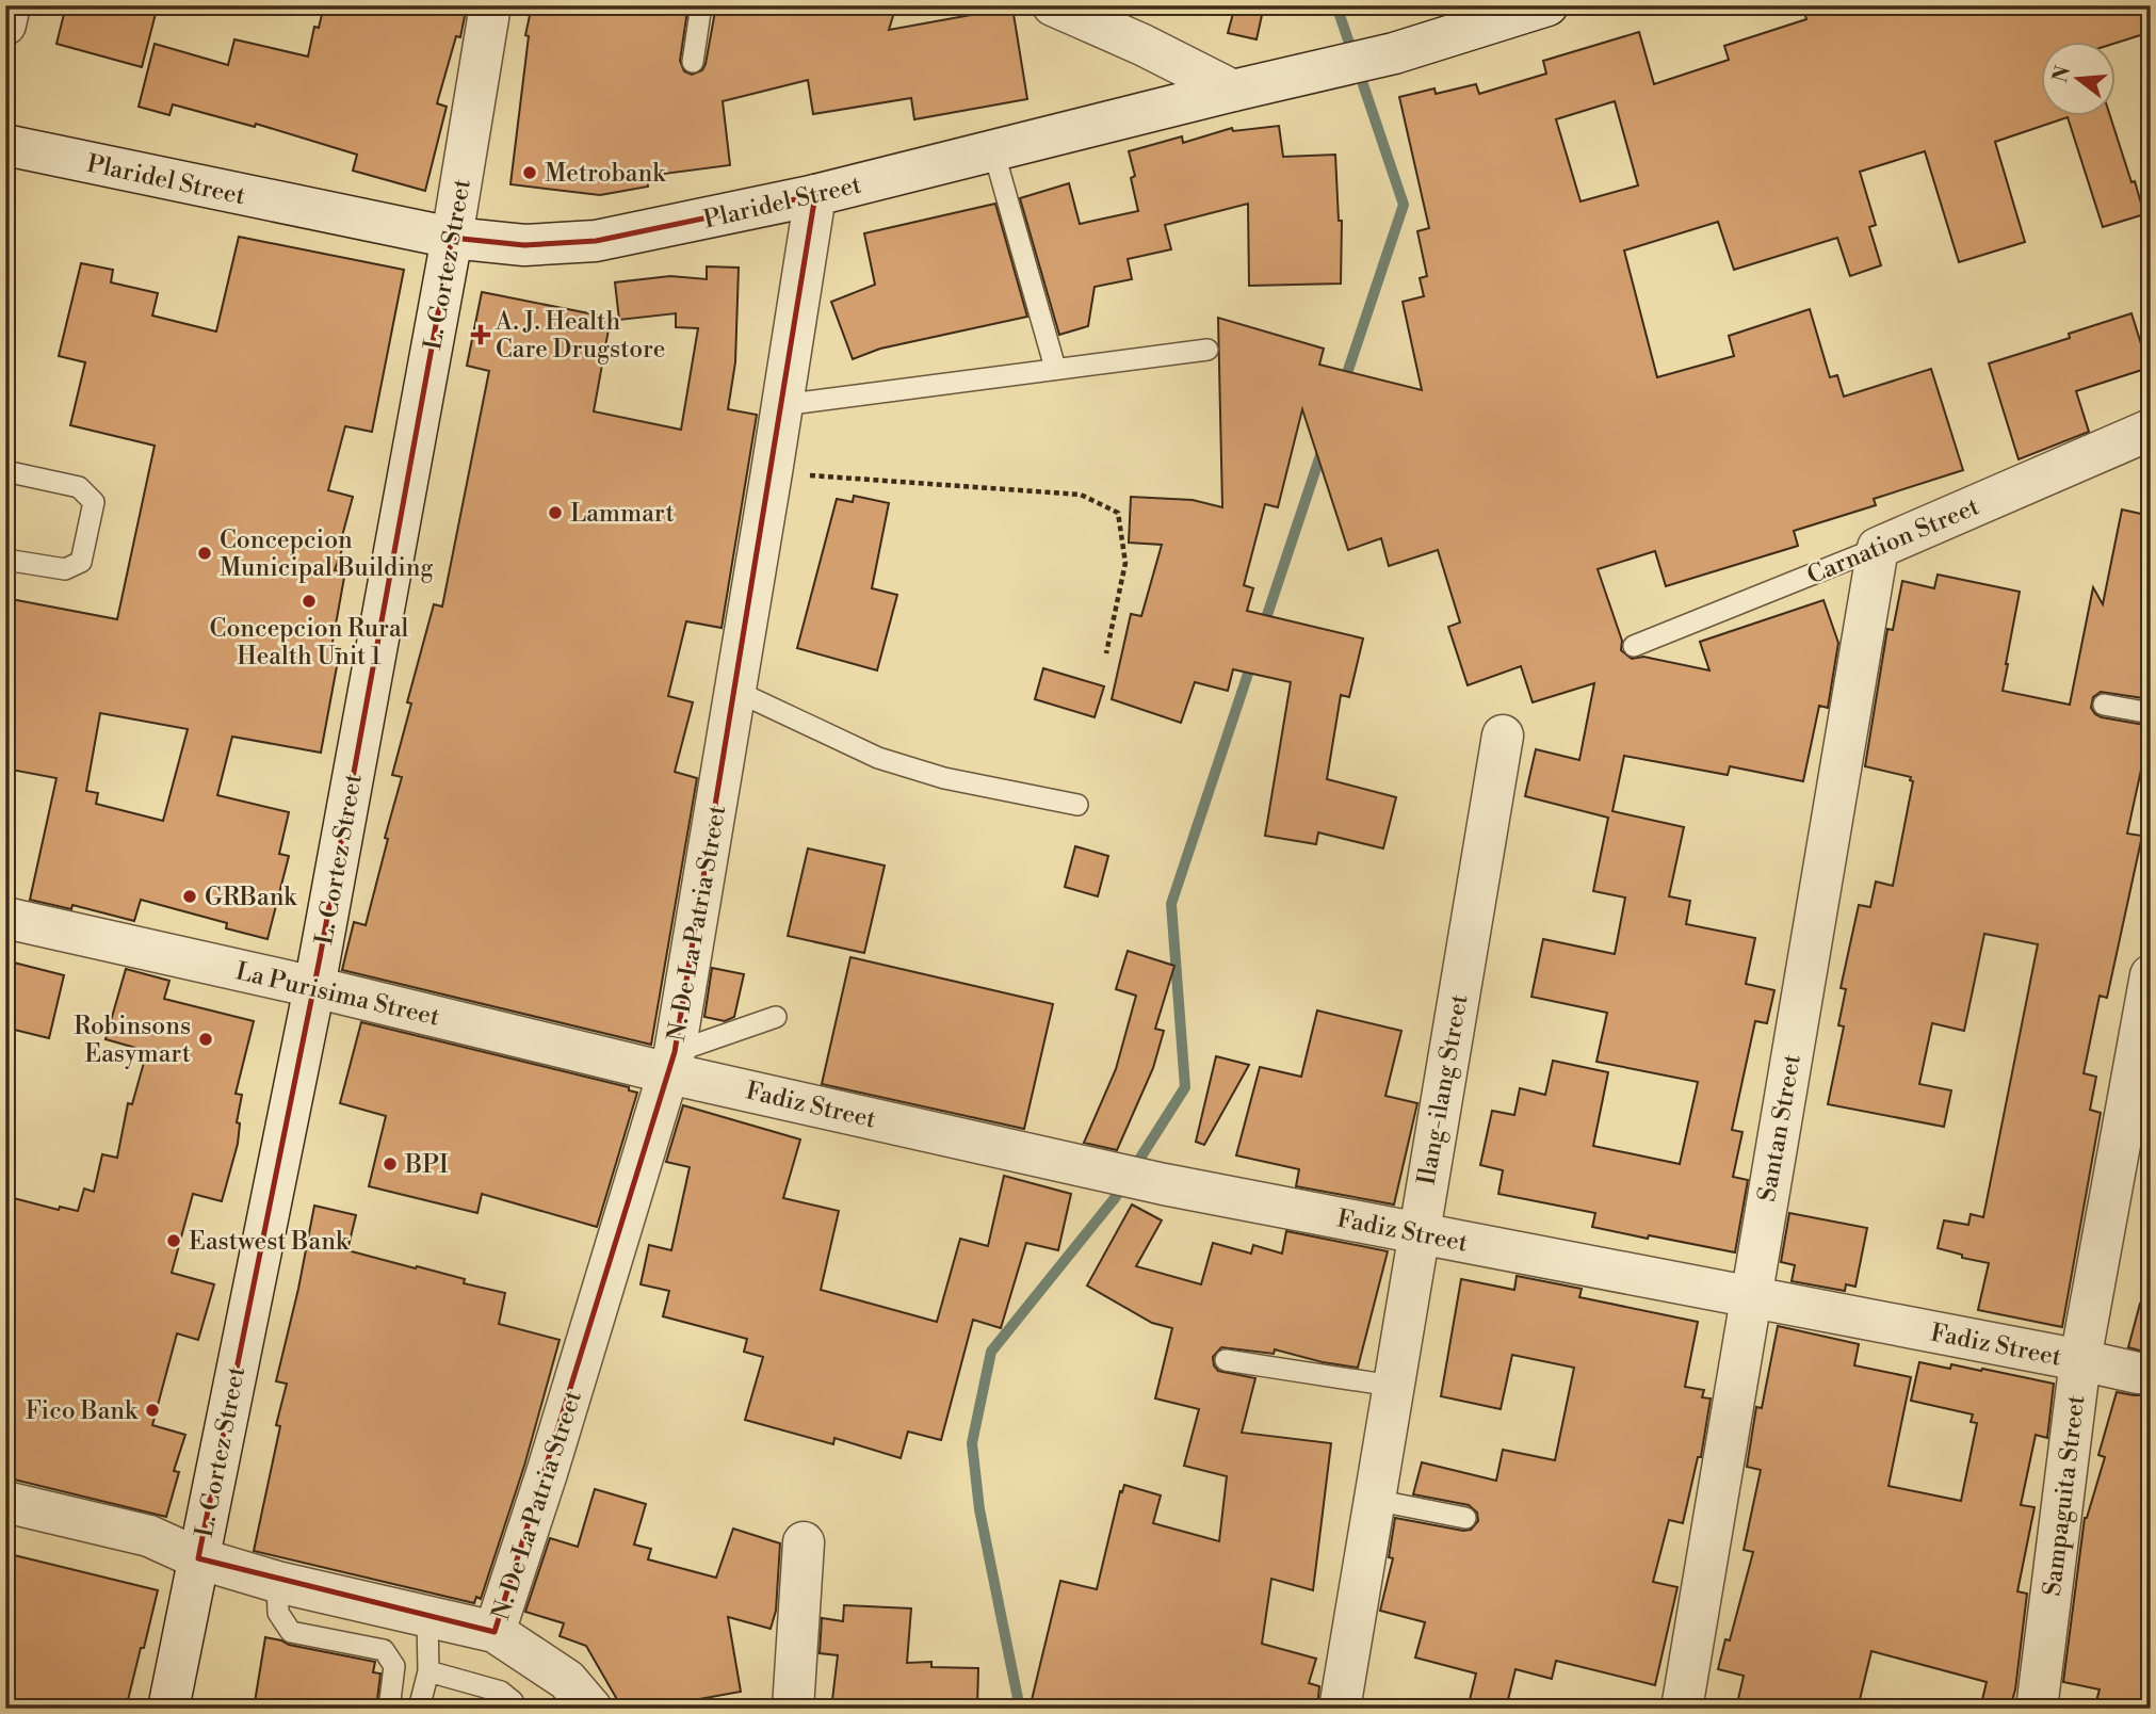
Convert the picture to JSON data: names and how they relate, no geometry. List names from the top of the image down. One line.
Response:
{"streets":{"street":["Plaridel Street","L. Cortez Street","Carnation Street","N. De La Patria Street","La Purisima Street","Ilang-ilang Street","Fadiz Street","Santan Street","Sampaguita Street"]},"crossings":[["Plaridel Street","L. Cortez Street"],["Plaridel Street","N. De La Patria Street"],["L. Cortez Street","La Purisima Street"],["Carnation Street","Santan Street"],["N. De La Patria Street","La Purisima Street"],["N. De La Patria Street","Fadiz Street"],["La Purisima Street","Fadiz Street"],["Ilang-ilang Street","Fadiz Street"],["Fadiz Street","Santan Street"],["Fadiz Street","Sampaguita Street"]],"places":{"other":["Metrobank","Lammart","Concepcion Municipal Building","Concepcion Rural Health Unit 1","GRBank","Robinsons Easymart","BPI","Eastwest Bank","Fico Bank"],"health":["A. J. Health Care Drugstore"]},"north":"left"}
